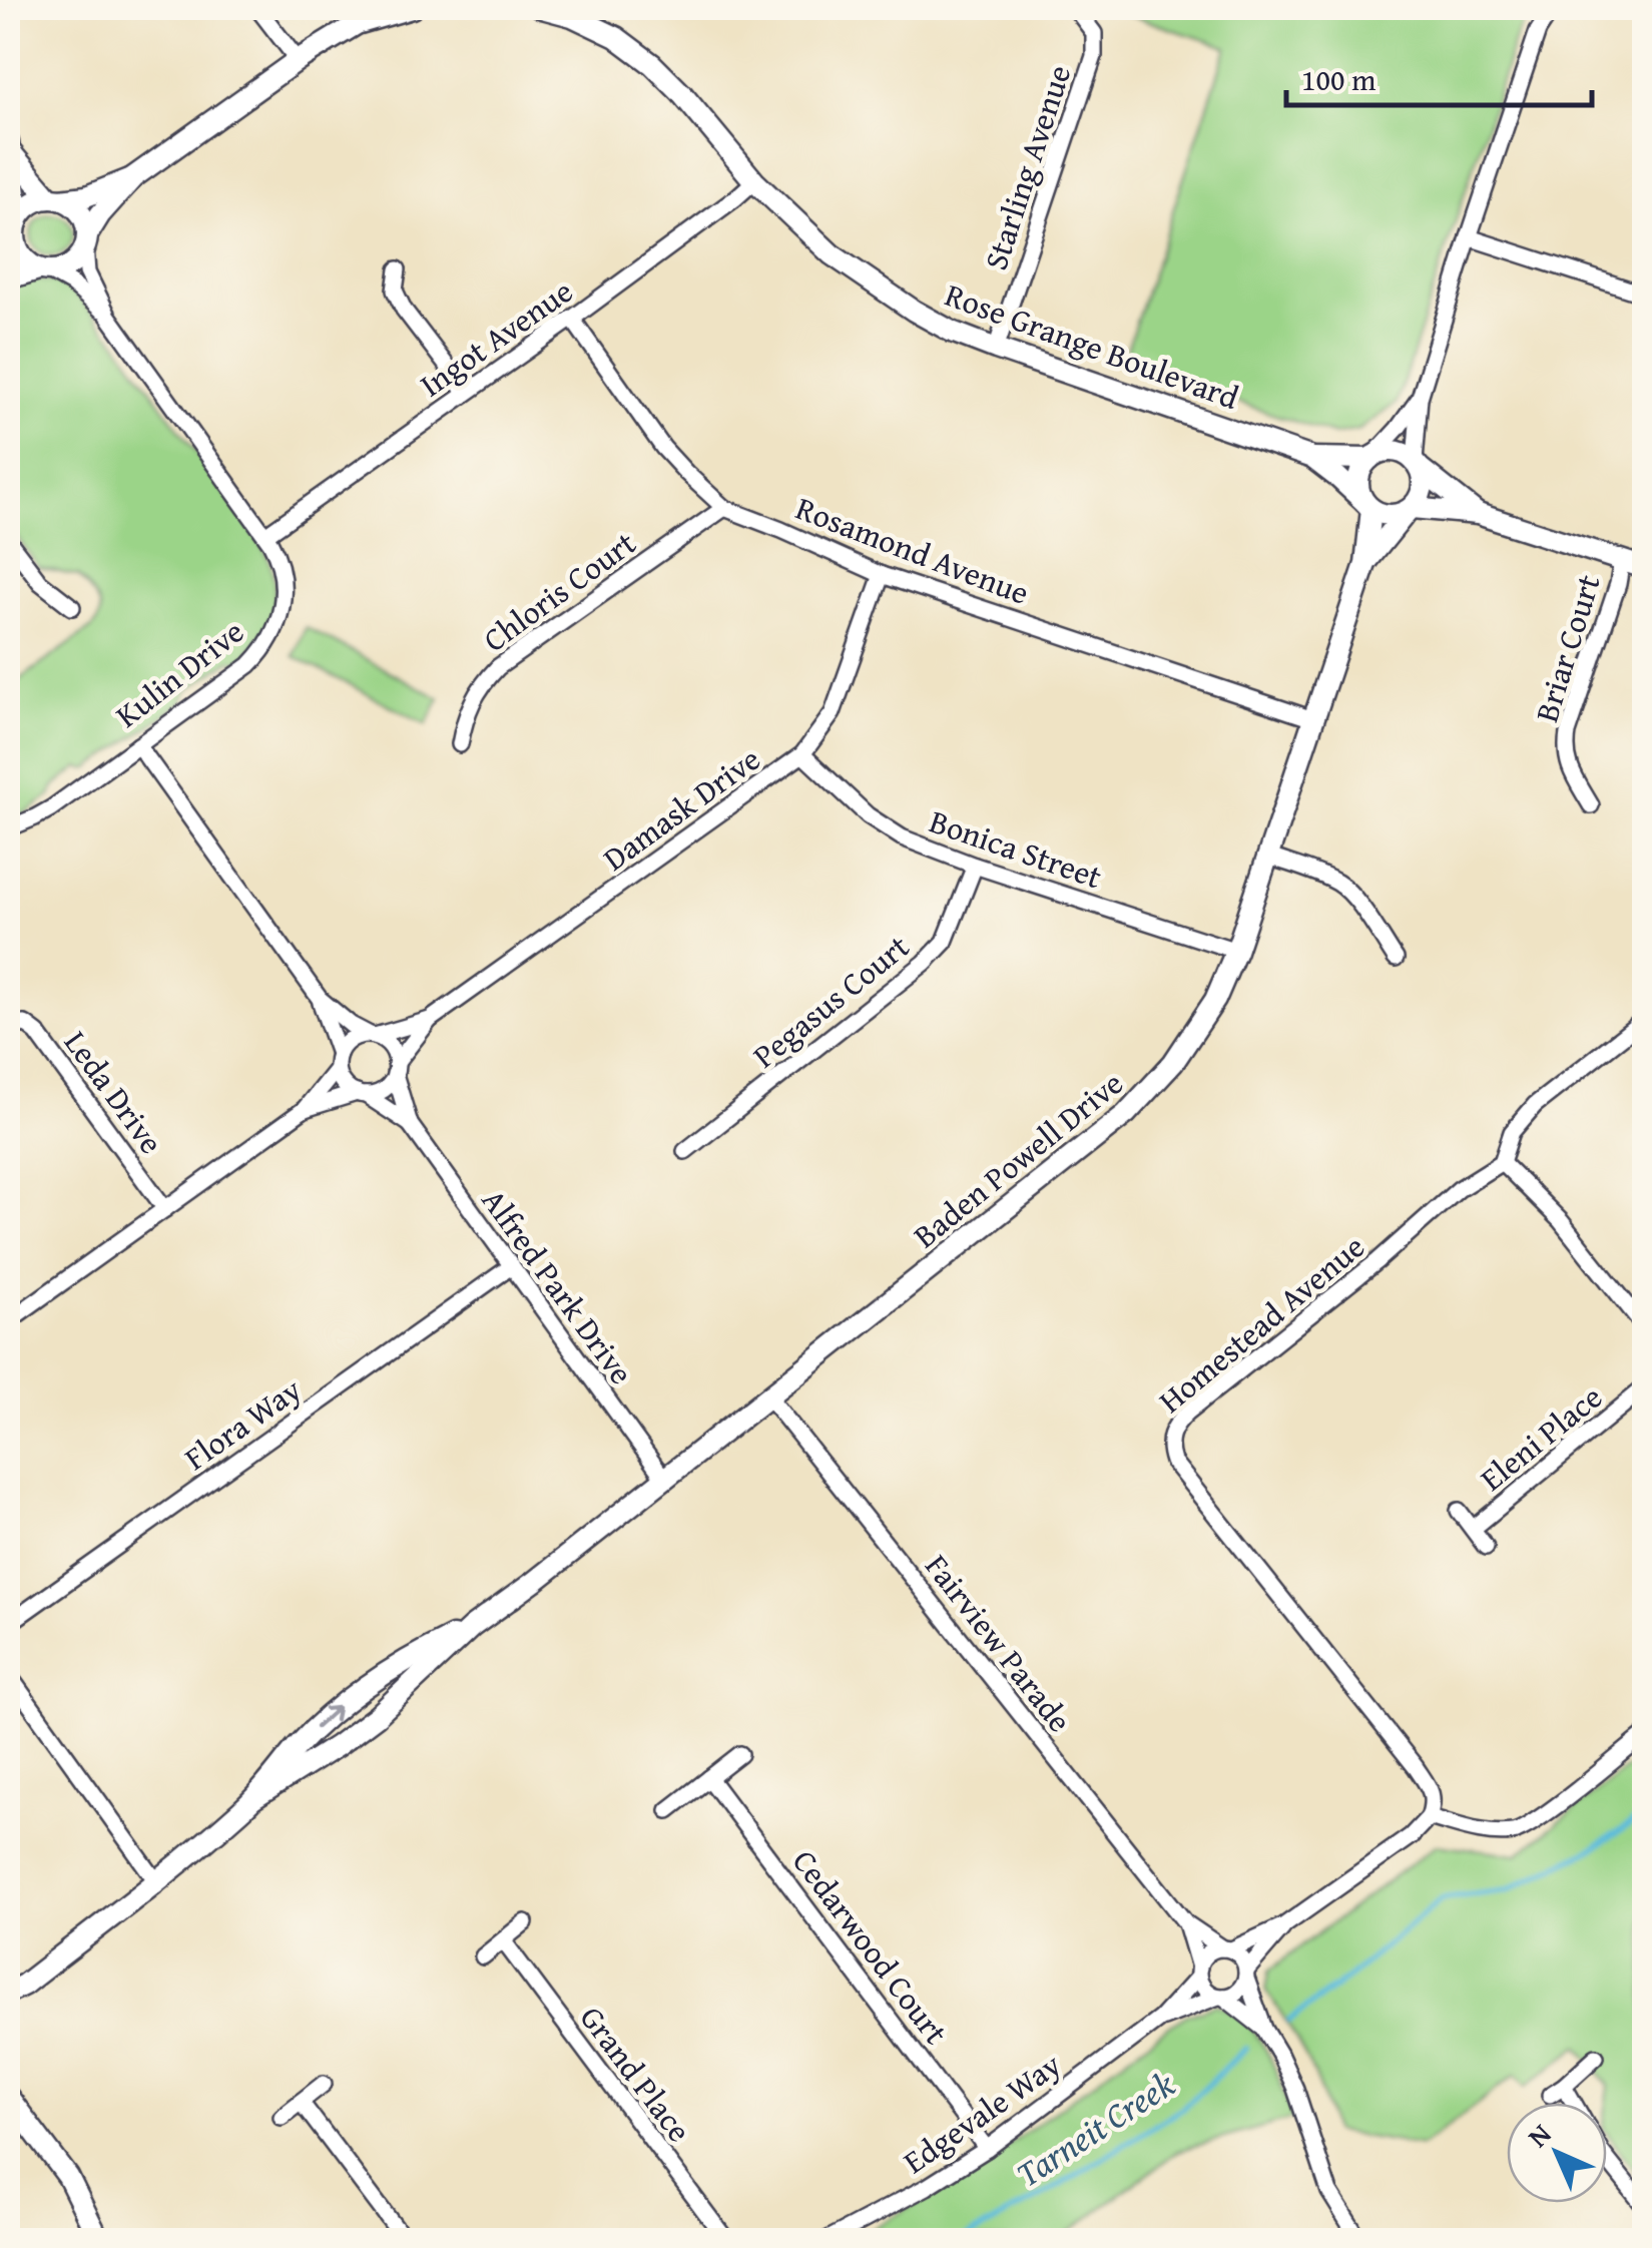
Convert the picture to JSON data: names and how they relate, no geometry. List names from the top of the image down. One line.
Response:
{"streets":{"street":["Starling Avenue","Ingot Avenue","Rose Grange Boulevard","Rosamond Avenue","Chloris Court","Briar Court","Kulin Drive","Damask Drive","Bonica Street","Pegasus Court","Leda Drive","Baden Powell Drive","Alfred Park Drive","Homestead Avenue","Flora Way","Eleni Place","Fairview Parade","Cedarwood Court","Grand Place","Edgevale Way"]},"crossings":[["Starling Avenue","Rose Grange Boulevard"],["Ingot Avenue","Rose Grange Boulevard"],["Ingot Avenue","Rosamond Avenue"],["Ingot Avenue","Kulin Drive"],["Rose Grange Boulevard","Baden Powell Drive"],["Rosamond Avenue","Chloris Court"],["Rosamond Avenue","Damask Drive"],["Rosamond Avenue","Baden Powell Drive"],["Damask Drive","Bonica Street"],["Damask Drive","Alfred Park Drive"],["Bonica Street","Pegasus Court"],["Bonica Street","Baden Powell Drive"],["Baden Powell Drive","Alfred Park Drive"],["Baden Powell Drive","Fairview Parade"],["Alfred Park Drive","Flora Way"],["Fairview Parade","Edgevale Way"],["Cedarwood Court","Edgevale Way"]],"water":["Tarneit Creek"],"scale_bar":"100 m","north":"top left"}
